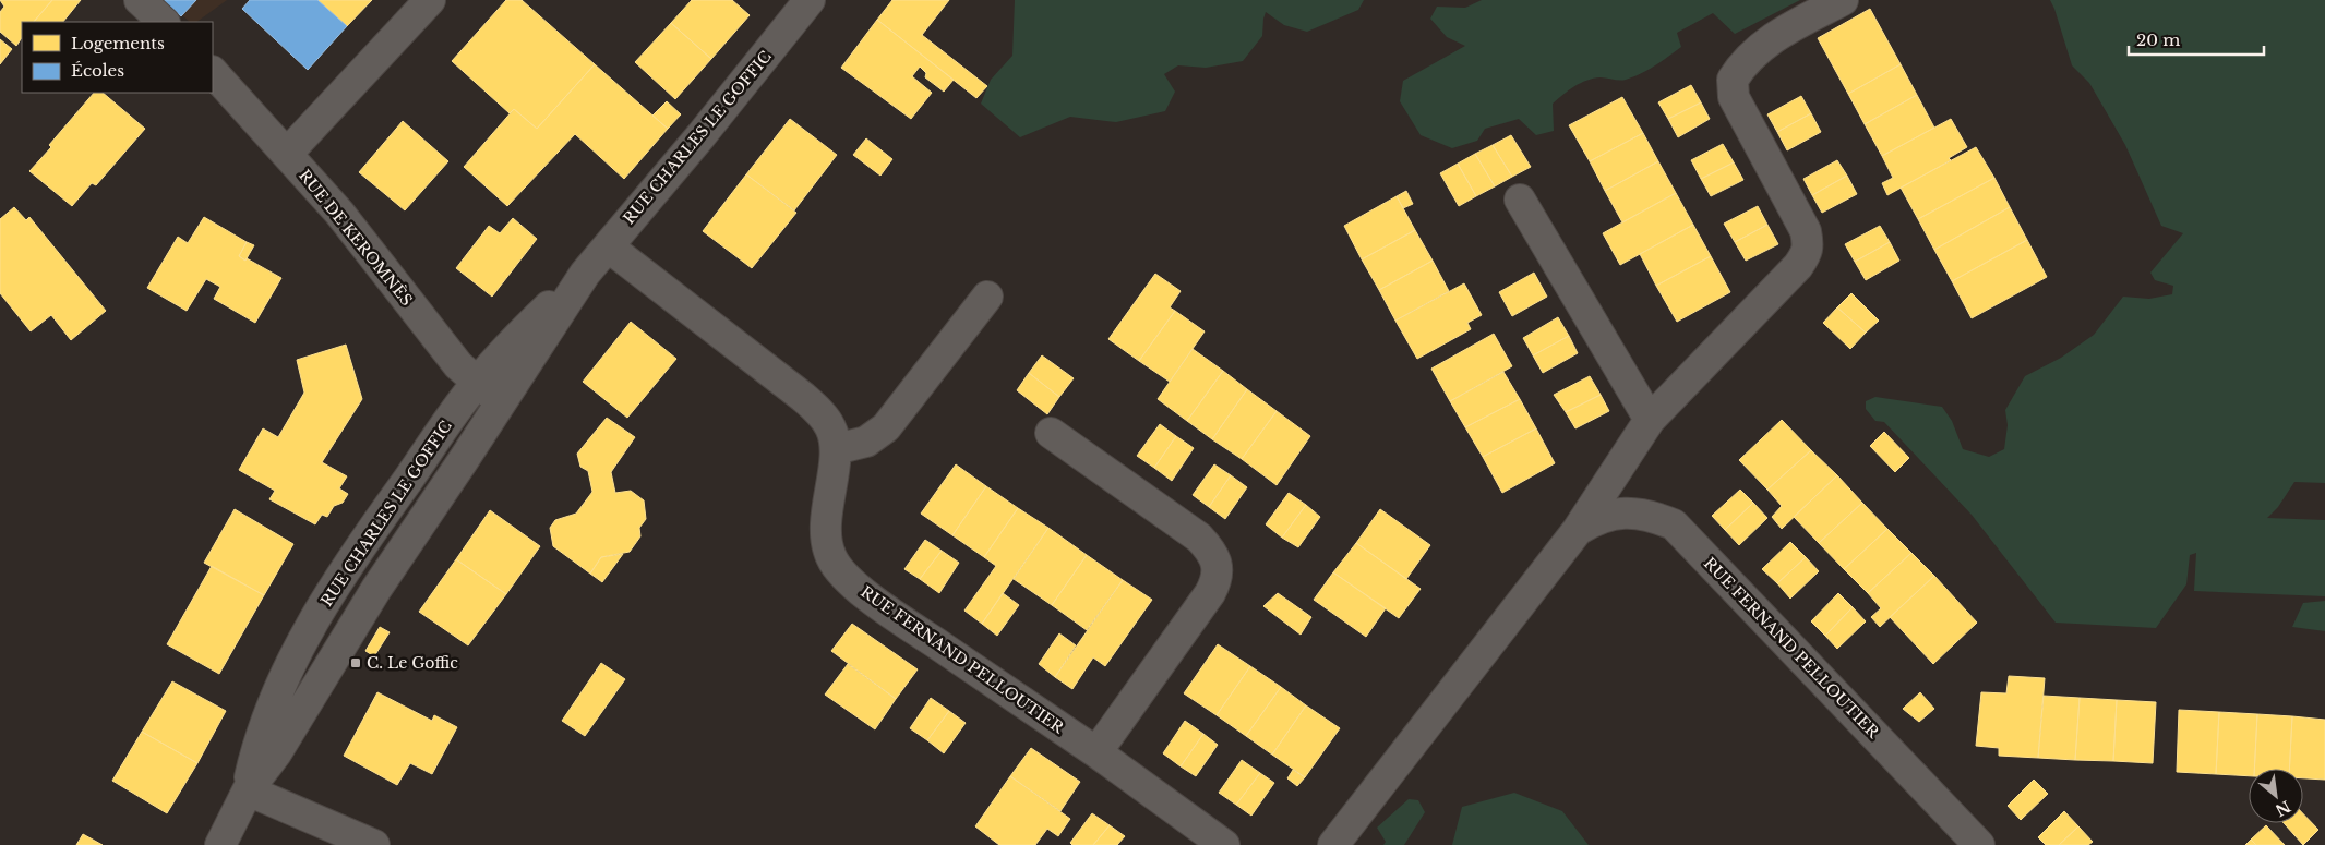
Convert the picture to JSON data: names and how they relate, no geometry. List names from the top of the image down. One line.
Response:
{"streets":{"street":["RUE CHARLES LE GOFFIC","RUE DE KEROMNÈS","RUE FERNAND PELLOUTIER"]},"crossings":[["RUE CHARLES LE GOFFIC","RUE DE KEROMNÈS"],["RUE CHARLES LE GOFFIC","RUE FERNAND PELLOUTIER"]],"places":{"transit":["C. Le Goffic"]},"legend":["Logements","Écoles"],"scale_bar":"20 m","north":"bottom right"}
